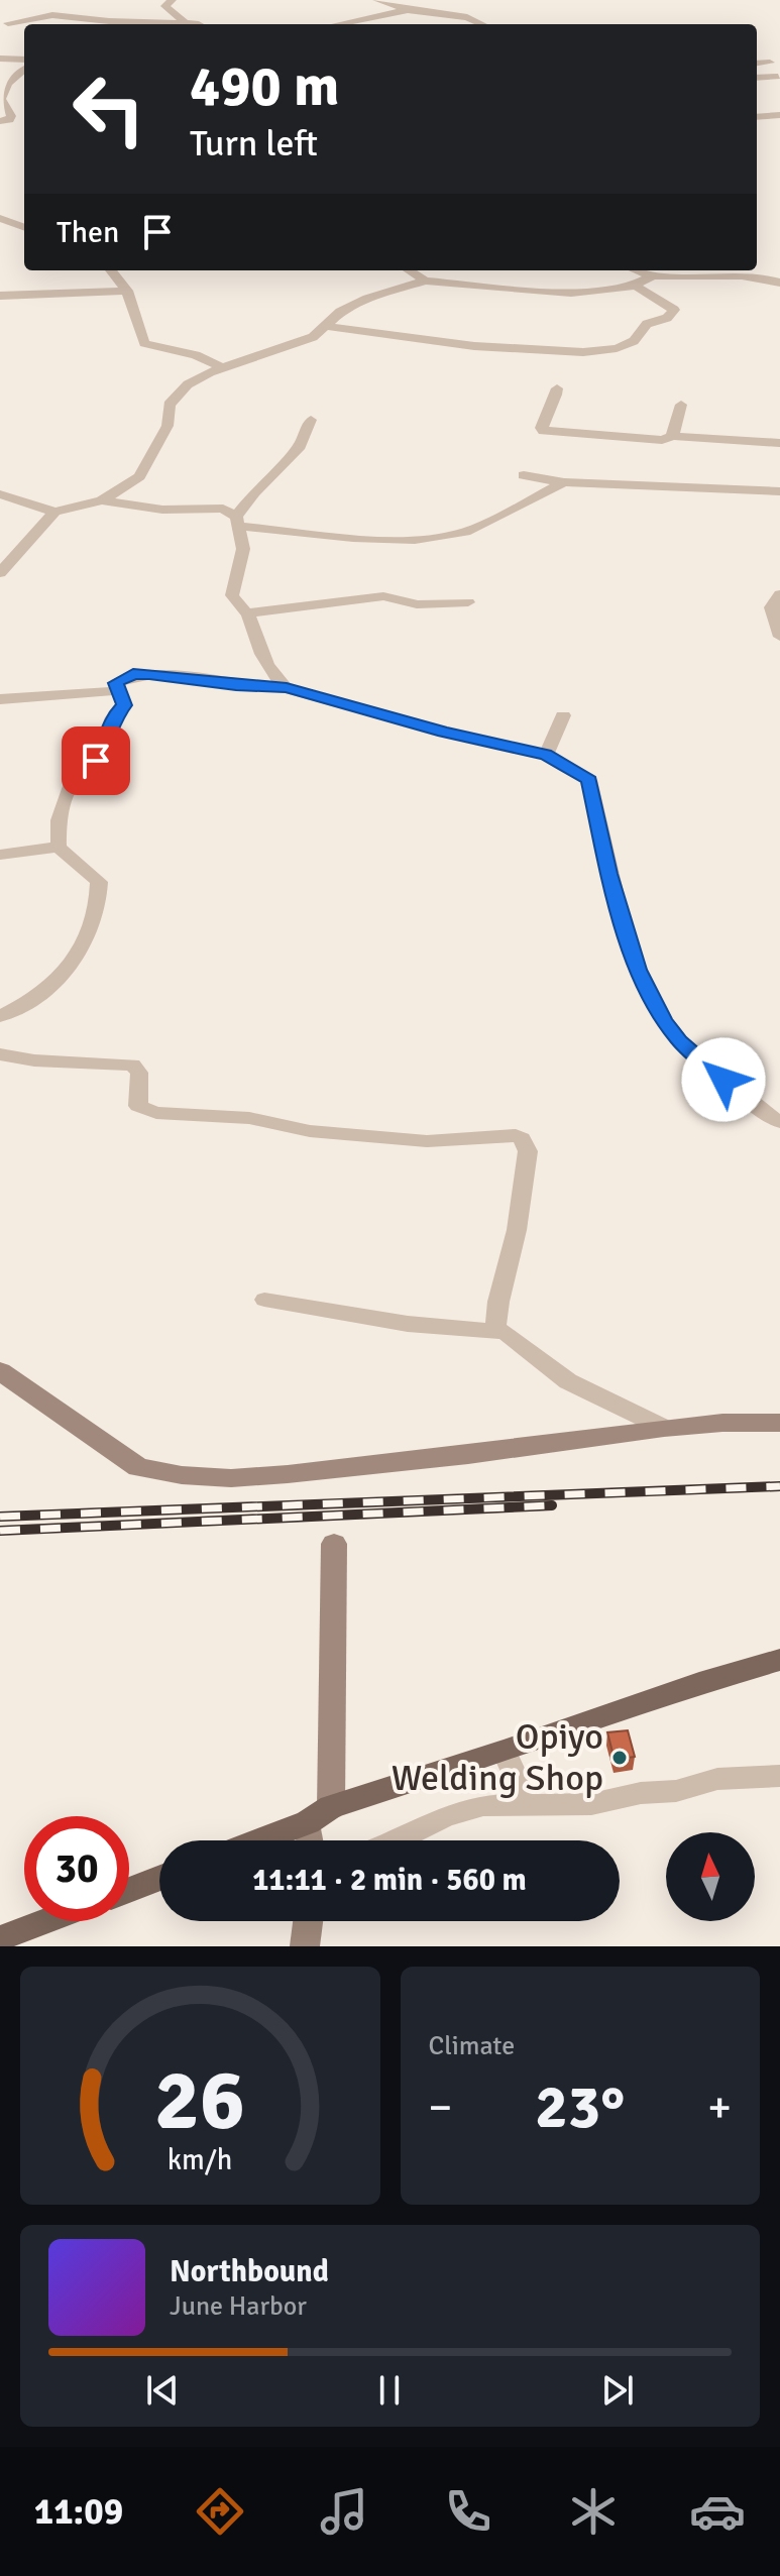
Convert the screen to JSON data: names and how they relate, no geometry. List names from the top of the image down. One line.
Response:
{"places":["Opiyo Welding Shop"],"north":"top","page":{"turn":["490 m","Turn left"],"then":"Then","limit":"30","trip":"11:11 · 2 min · 560 m","tile":"Climate","heat":["−","23°","+"],"song":["Northbound","June Harbor"],"tabs":"11:09","gauge":["26","km/h"]}}
